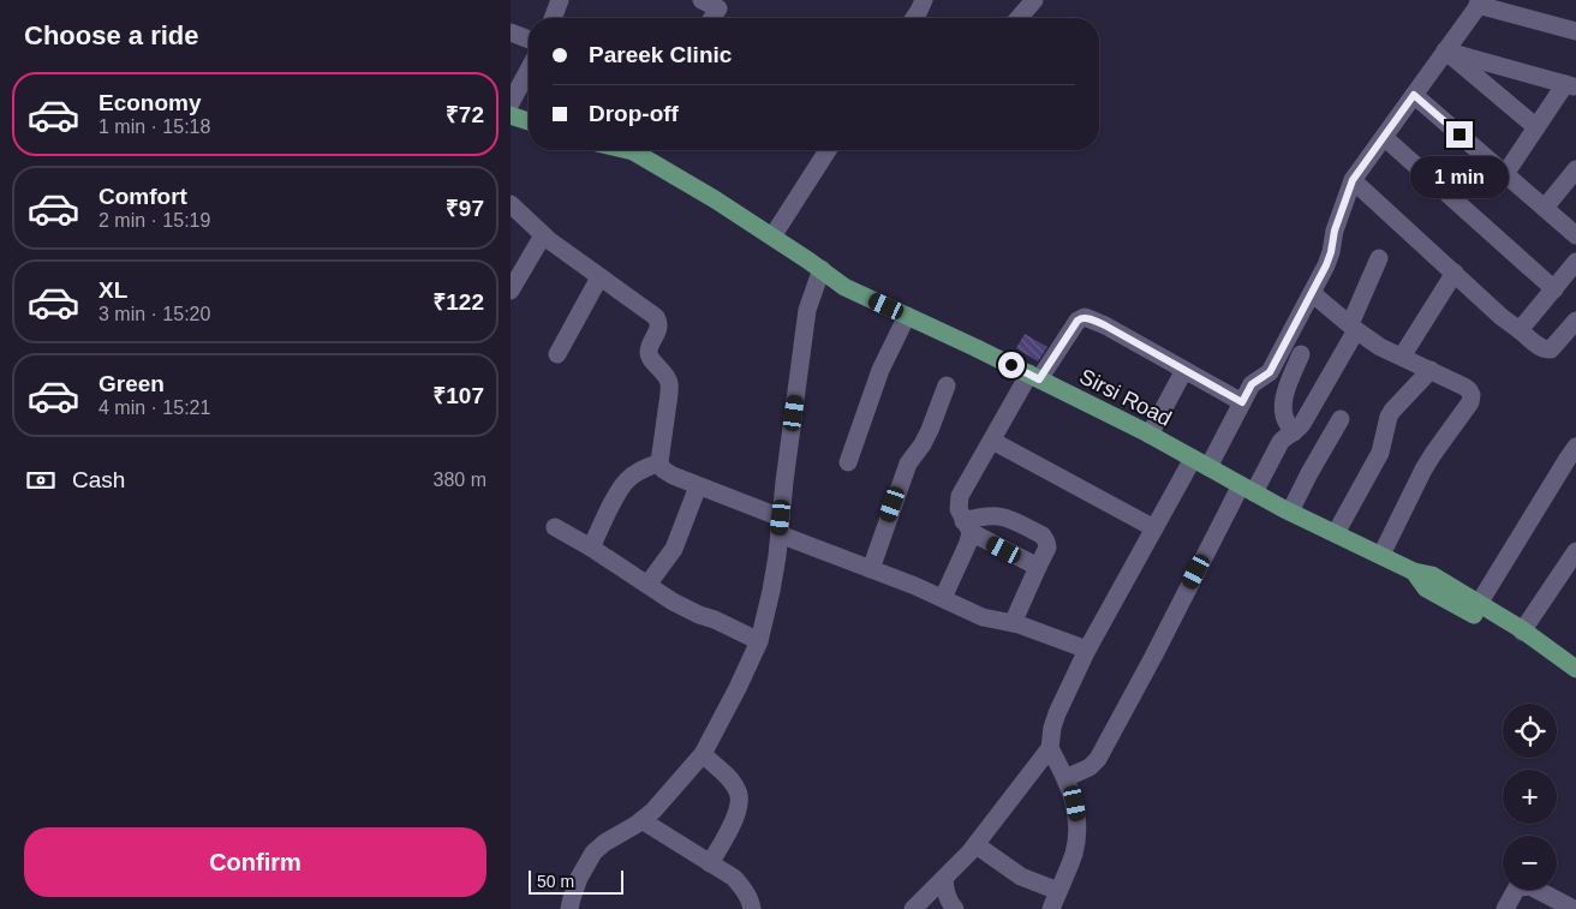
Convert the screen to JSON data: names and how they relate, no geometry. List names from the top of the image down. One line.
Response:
{"streets":{"main road":["Sirsi Road"]},"scale_bar":"50 m","page":{"heading":"Choose a ride","banner":["Pareek Clinic","Drop-off"],"list":[{"name":"Economy","note":"1 min · 15:18","value":"₹72"},{"name":"Comfort","note":"2 min · 15:19","value":"₹97"},{"name":"XL","note":"3 min · 15:20","value":"₹122"},{"name":"Green","note":"4 min · 15:21","value":"₹107"}],"bubble":"1 min","pay":["Cash","380 m"],"map_buttons":["+","−"],"buttons":"Confirm","scale":"50 m"}}
